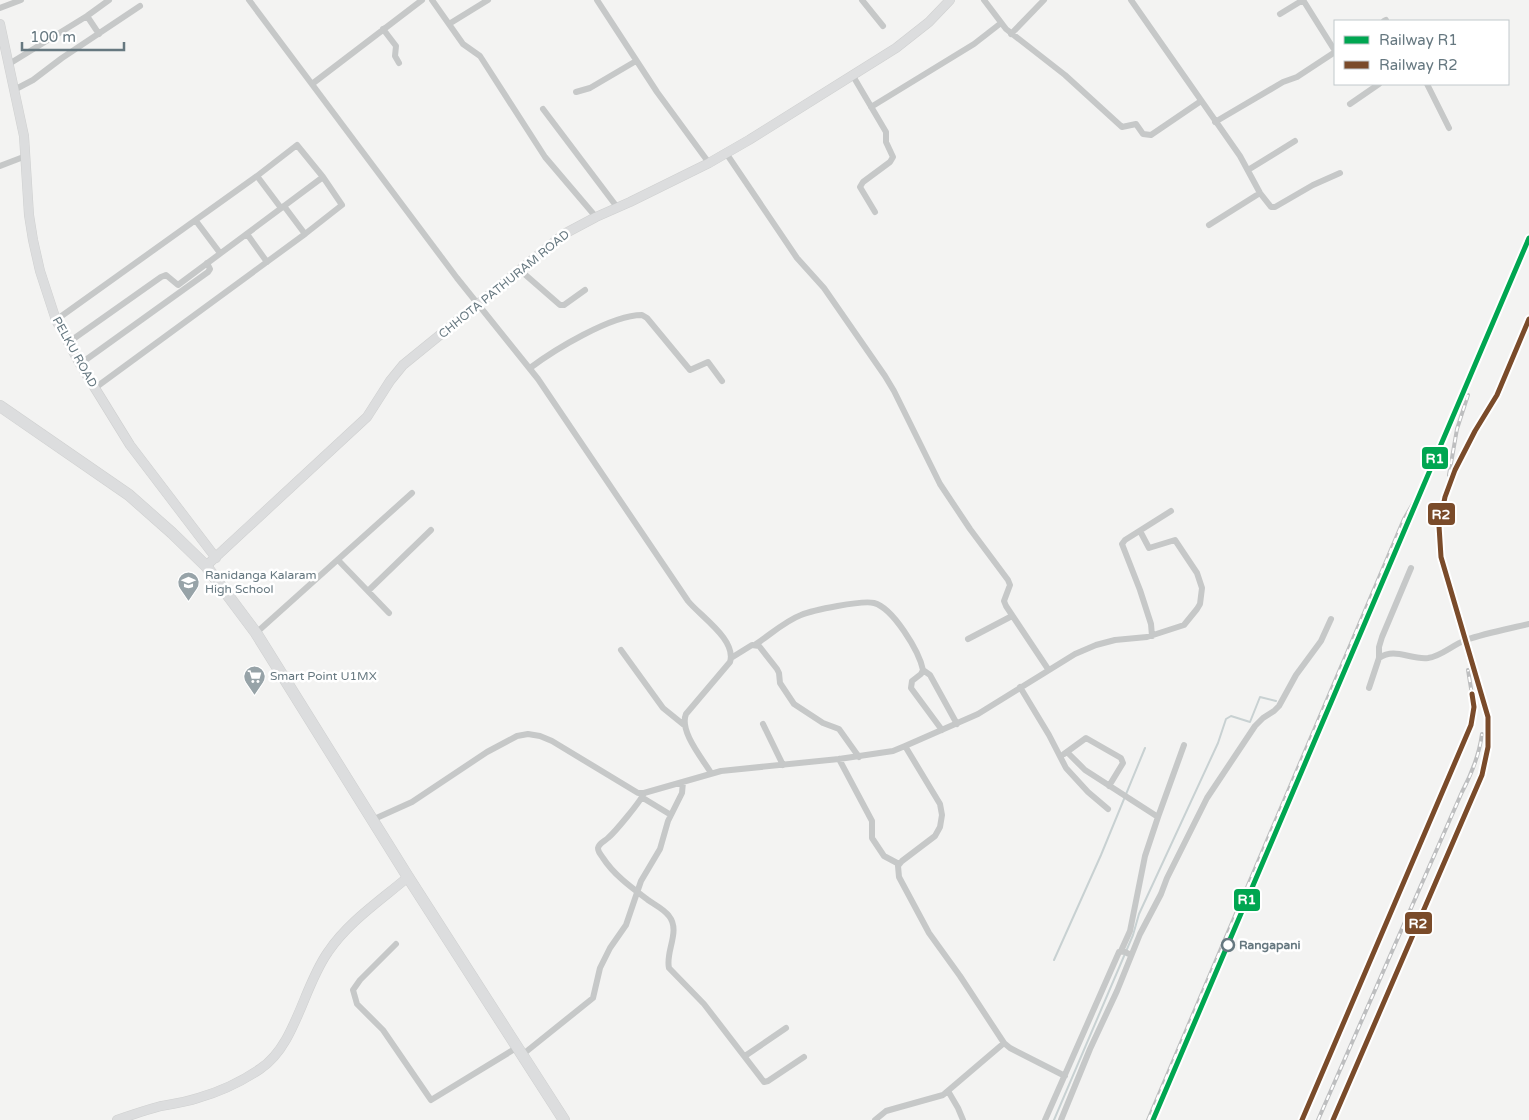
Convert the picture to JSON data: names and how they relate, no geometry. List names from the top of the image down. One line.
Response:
{"streets":{"street":["CHHOTA PATHURAM ROAD","PELKU ROAD"]},"crossings":[["CHHOTA PATHURAM ROAD","PELKU ROAD"]],"places":{"school or university":["Ranidanga Kalaram High School"],"supermarket":["Smart Point U1MX"],"other":["Rangapani"]},"lines":["rail line R1","rail line R2"],"legend":["Railway R1","Railway R2"],"scale_bar":"100 m"}
